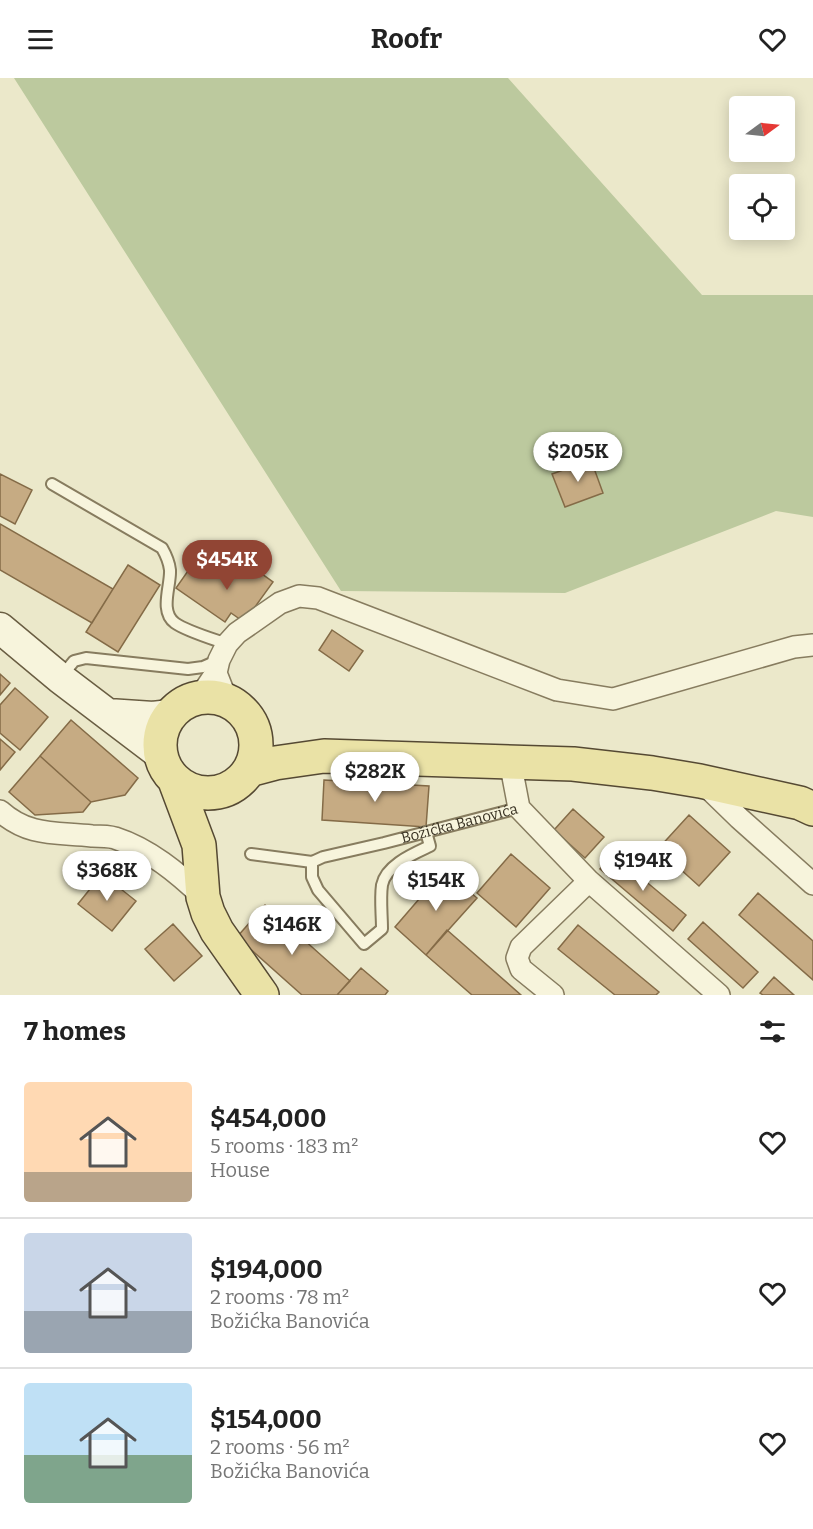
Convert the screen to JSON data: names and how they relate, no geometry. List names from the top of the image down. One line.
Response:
{"streets":{"street":["Božićka Banovića"]},"north":"right","page":{"header":"Roofr","price":["$205K","$454K","$282K","$194K","$368K","$154K","$146K"],"heading":"7 homes","list":[{"name":"$454,000","note":"5 rooms · 183 m² · House"},{"name":"$194,000","note":"2 rooms · 78 m² · Božićka Banovića"},{"name":"$154,000","note":"2 rooms · 56 m² · Božićka Banovića"}]}}
